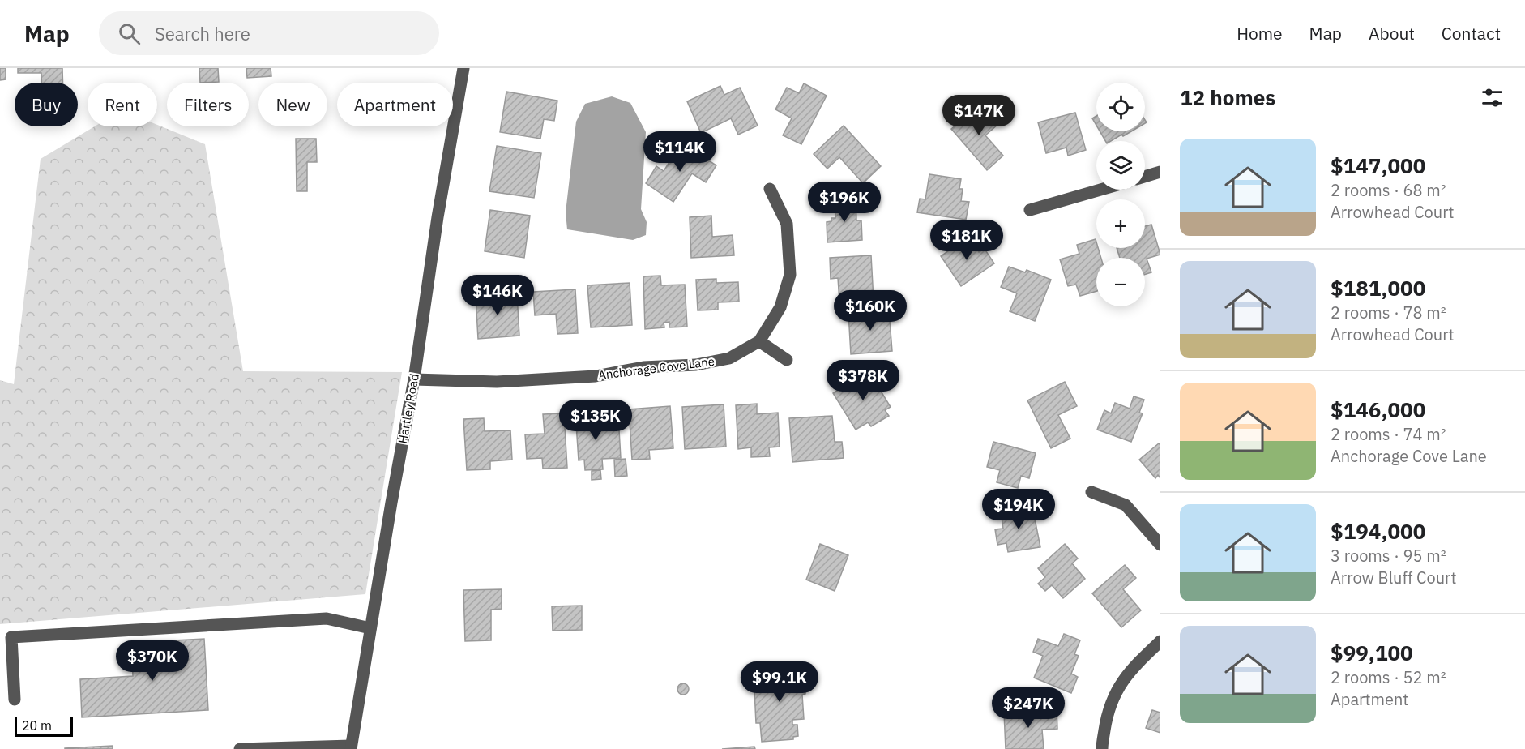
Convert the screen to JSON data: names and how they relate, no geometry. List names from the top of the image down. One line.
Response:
{"streets":{"street":["Anchorage Cove Lane","Hartley Road"]},"crossings":[["Anchorage Cove Lane","Hartley Road"]],"scale_bar":"20 m","page":{"header":"Map","search":"Search here","nav":["Home","Map","About","Contact"],"heading":"12 homes","map_buttons":["+","−"],"chip":["Buy","Rent","Filters","New","Apartment"],"price":["$147K","$114K","$196K","$181K","$146K","$160K","$378K","$135K","$194K","$370K","$99.1K","$247K"],"list":[{"name":"$147,000","note":"2 rooms · 68 m² · Arrowhead Court"},{"name":"$181,000","note":"2 rooms · 78 m² · Arrowhead Court"},{"name":"$146,000","note":"2 rooms · 74 m² · Anchorage Cove Lane"},{"name":"$194,000","note":"3 rooms · 95 m² · Arrow Bluff Court"},{"name":"$99,100","note":"2 rooms · 52 m² · Apartment"}],"scale":"20 m"}}
